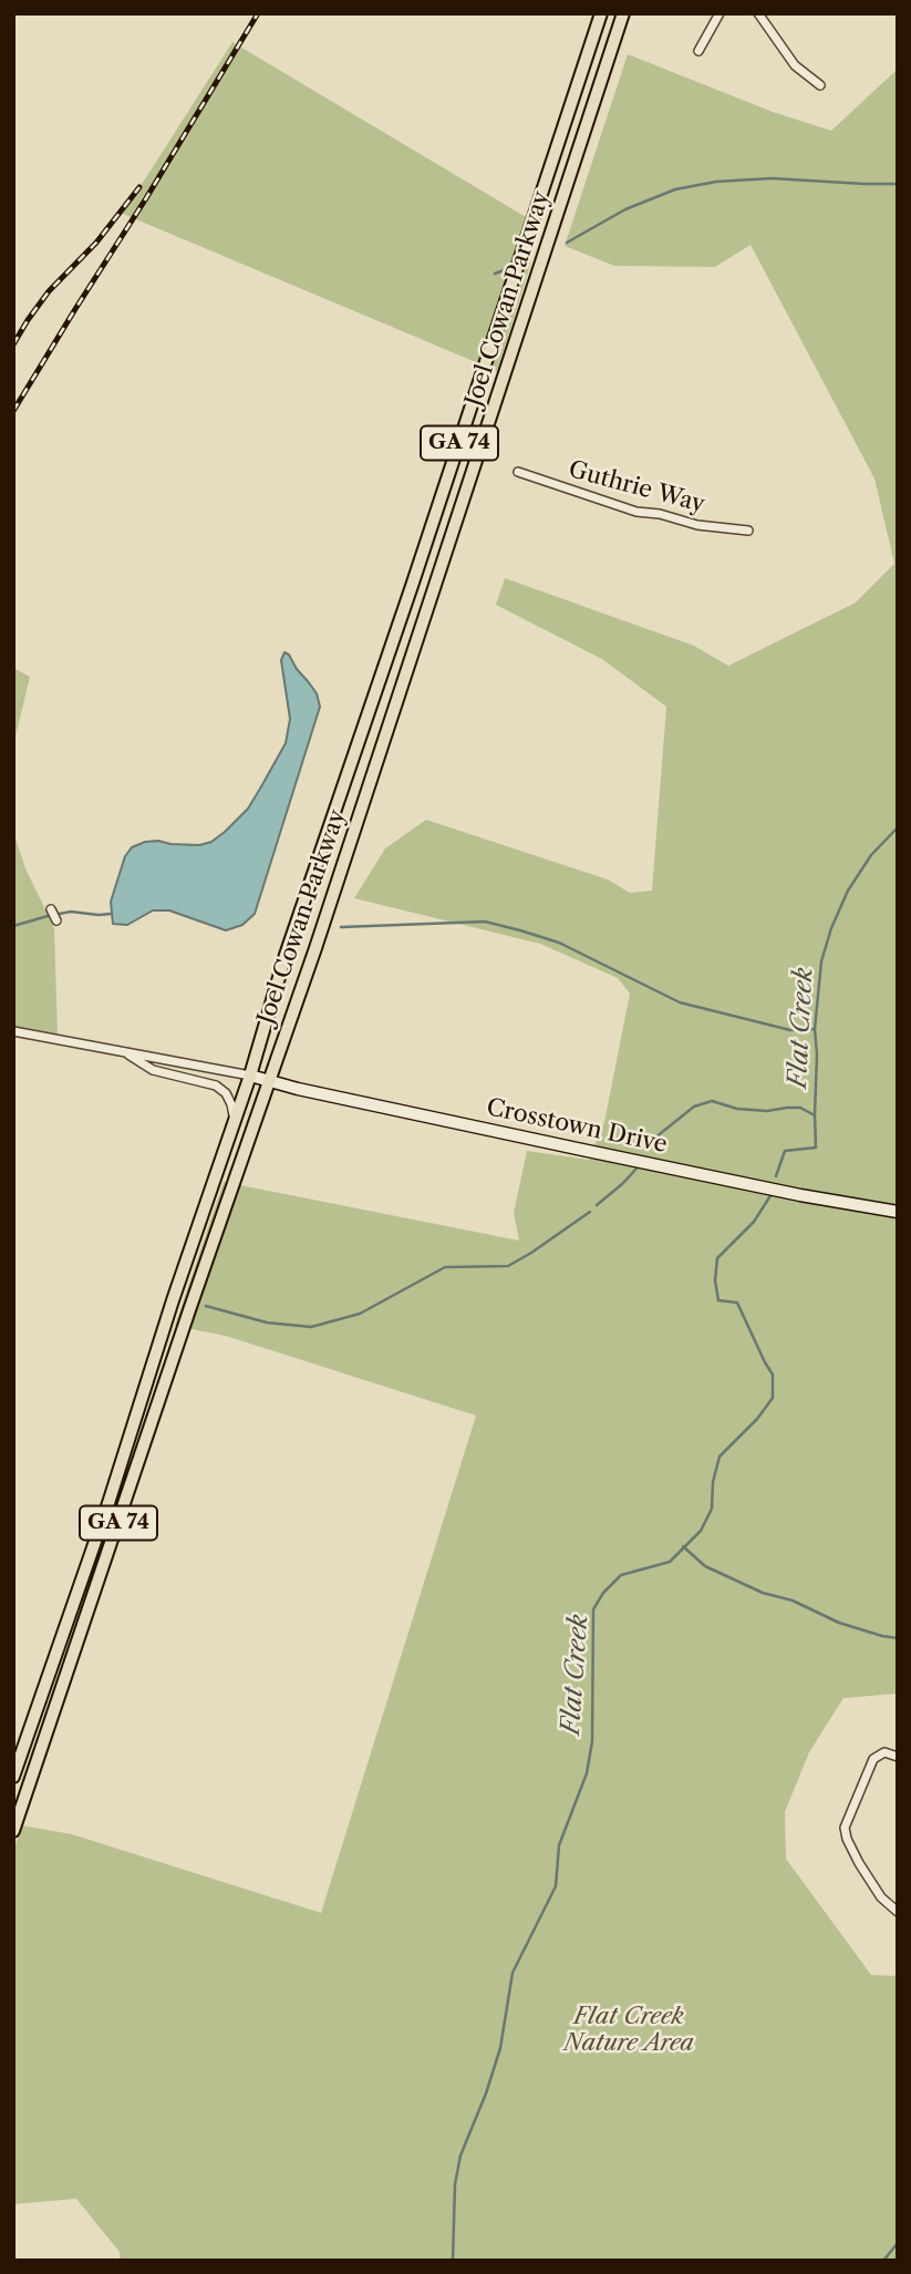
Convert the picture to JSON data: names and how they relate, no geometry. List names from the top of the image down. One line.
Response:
{"streets":{"main road":["Joel Cowan Parkway","GA 74"],"street":["Guthrie Way","Crosstown Drive"]},"crossings":[["Joel Cowan Parkway","Crosstown Drive"]],"water":["Flat Creek"],"parks":["Flat Creek Nature Area"]}
